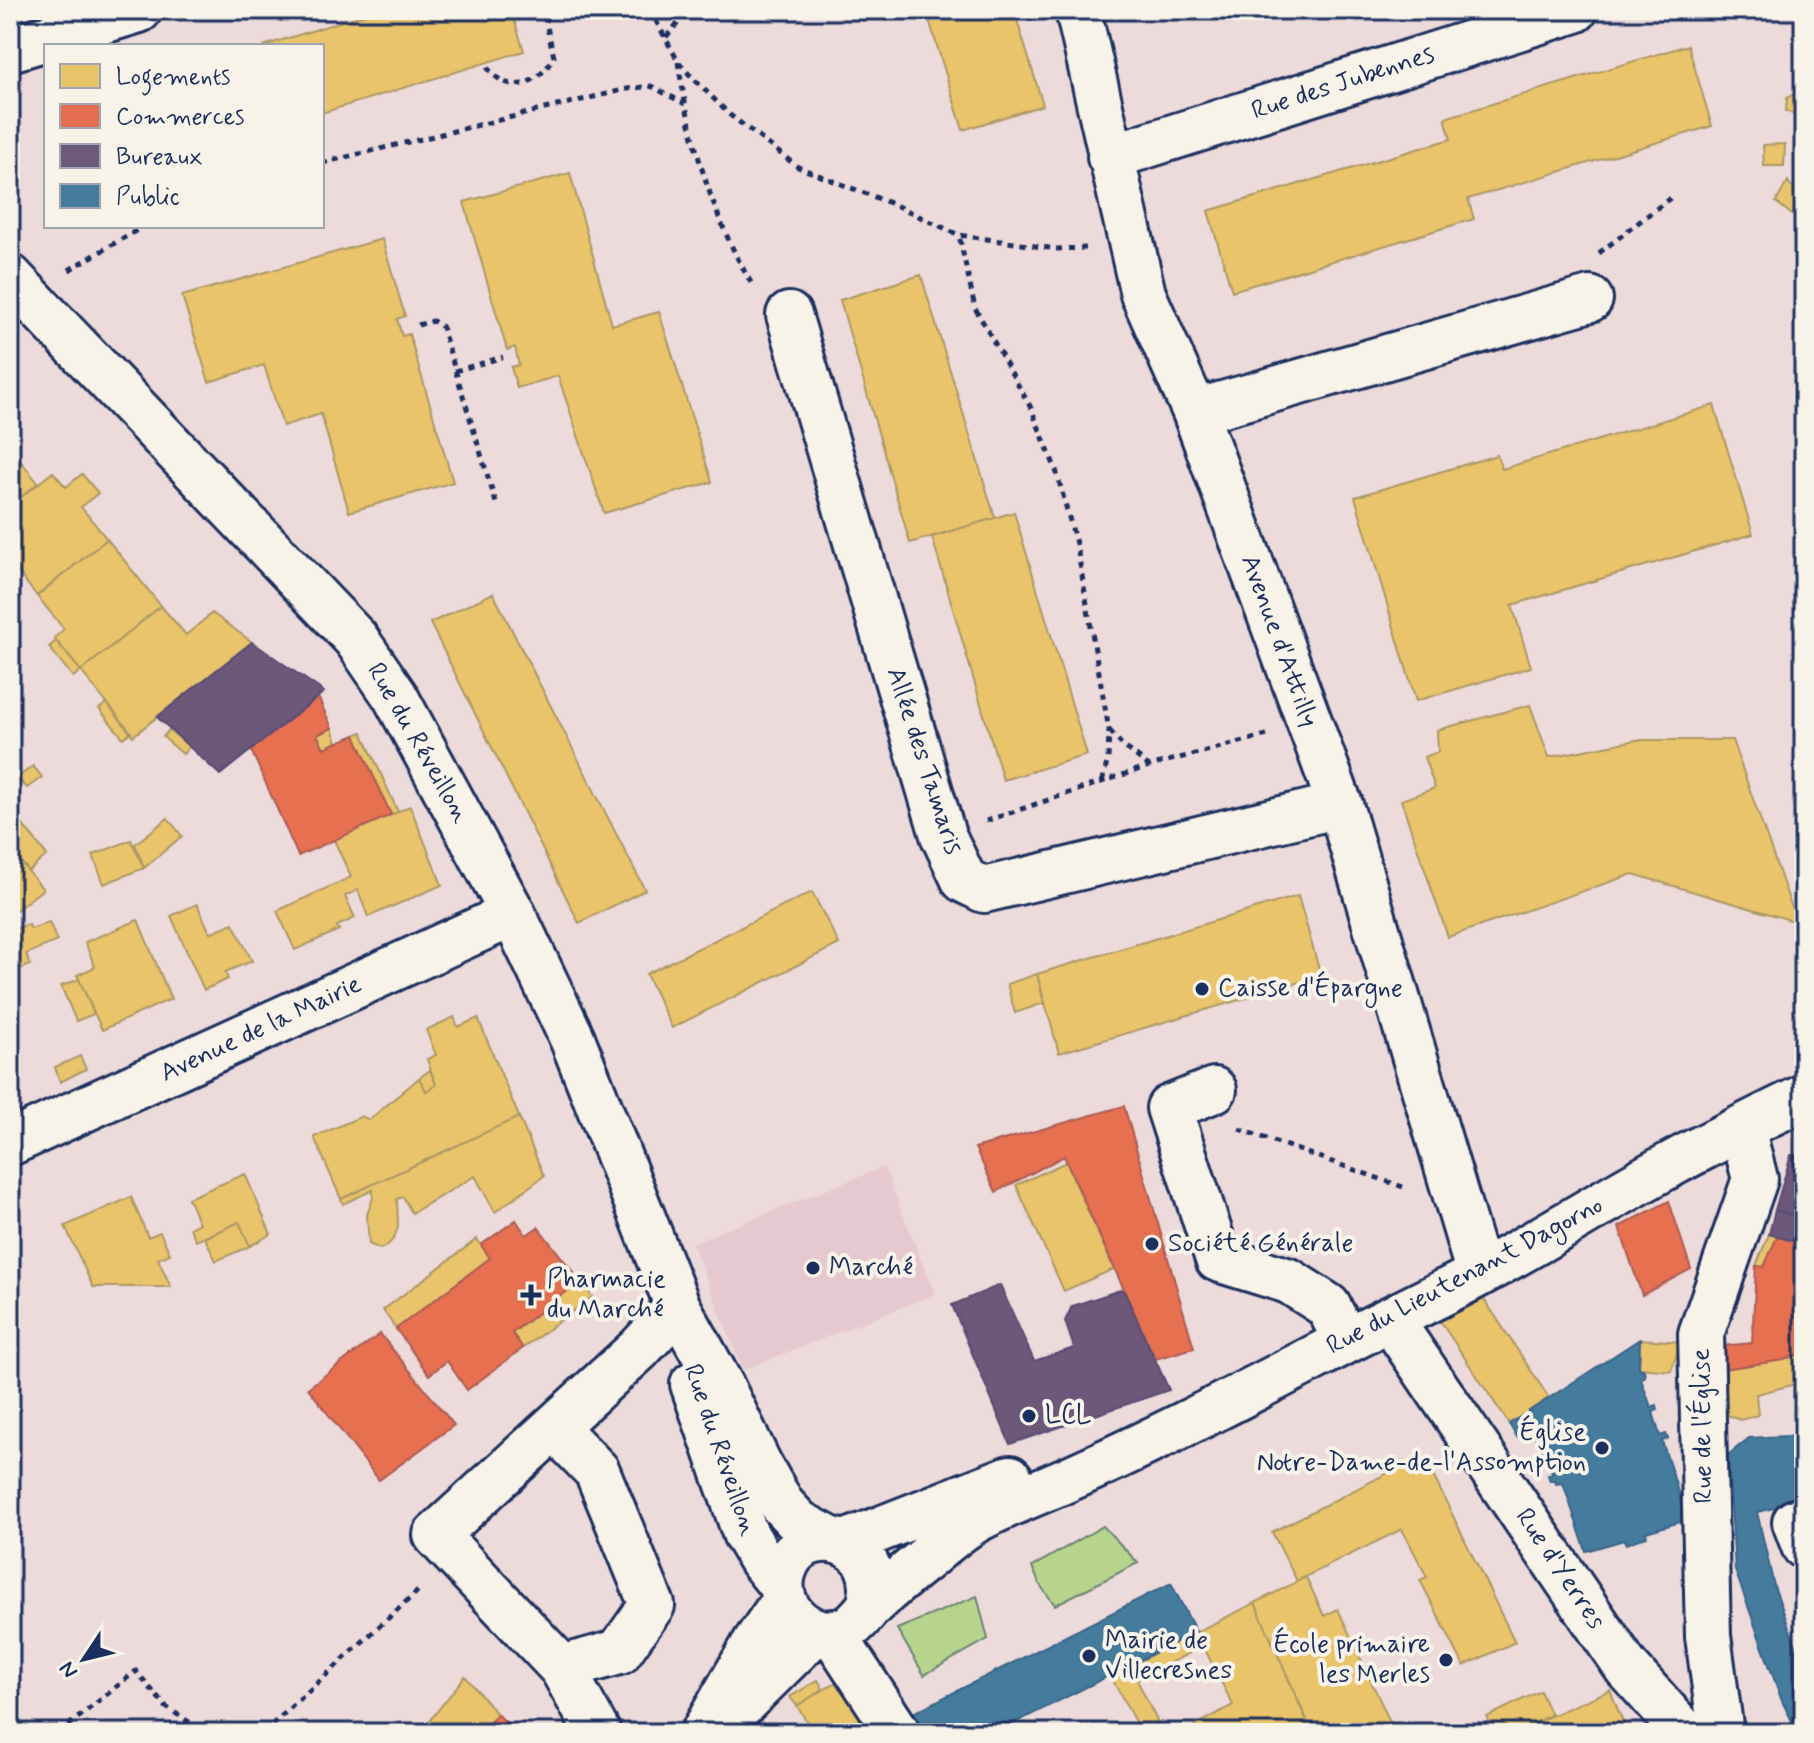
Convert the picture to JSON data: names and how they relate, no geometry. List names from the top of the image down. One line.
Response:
{"streets":{"street":["Rue des Jubennes","Avenue d'Attilly","Rue du Réveillon","Allée des Tamaris","Avenue de la Mairie","Rue du Lieutenant Dagorno","Rue de l'Église","Rue d'Yerres"]},"crossings":[["Rue des Jubennes","Avenue d'Attilly"],["Avenue d'Attilly","Allée des Tamaris"],["Avenue d'Attilly","Rue du Lieutenant Dagorno"],["Rue du Réveillon","Avenue de la Mairie"],["Rue du Réveillon","Rue du Lieutenant Dagorno"],["Rue du Lieutenant Dagorno","Rue de l'Église"],["Rue du Lieutenant Dagorno","Rue d'Yerres"]],"places":{"other":["Caisse d'Épargne","Société Générale","Marché","LCL","Église Notre-Dame-de-l'Assomption","Mairie de Villecresnes","École primaire les Merles"],"health":["Pharmacie du Marché"]},"legend":["Logements","Commerces","Bureaux","Public"],"north":"bottom left"}
